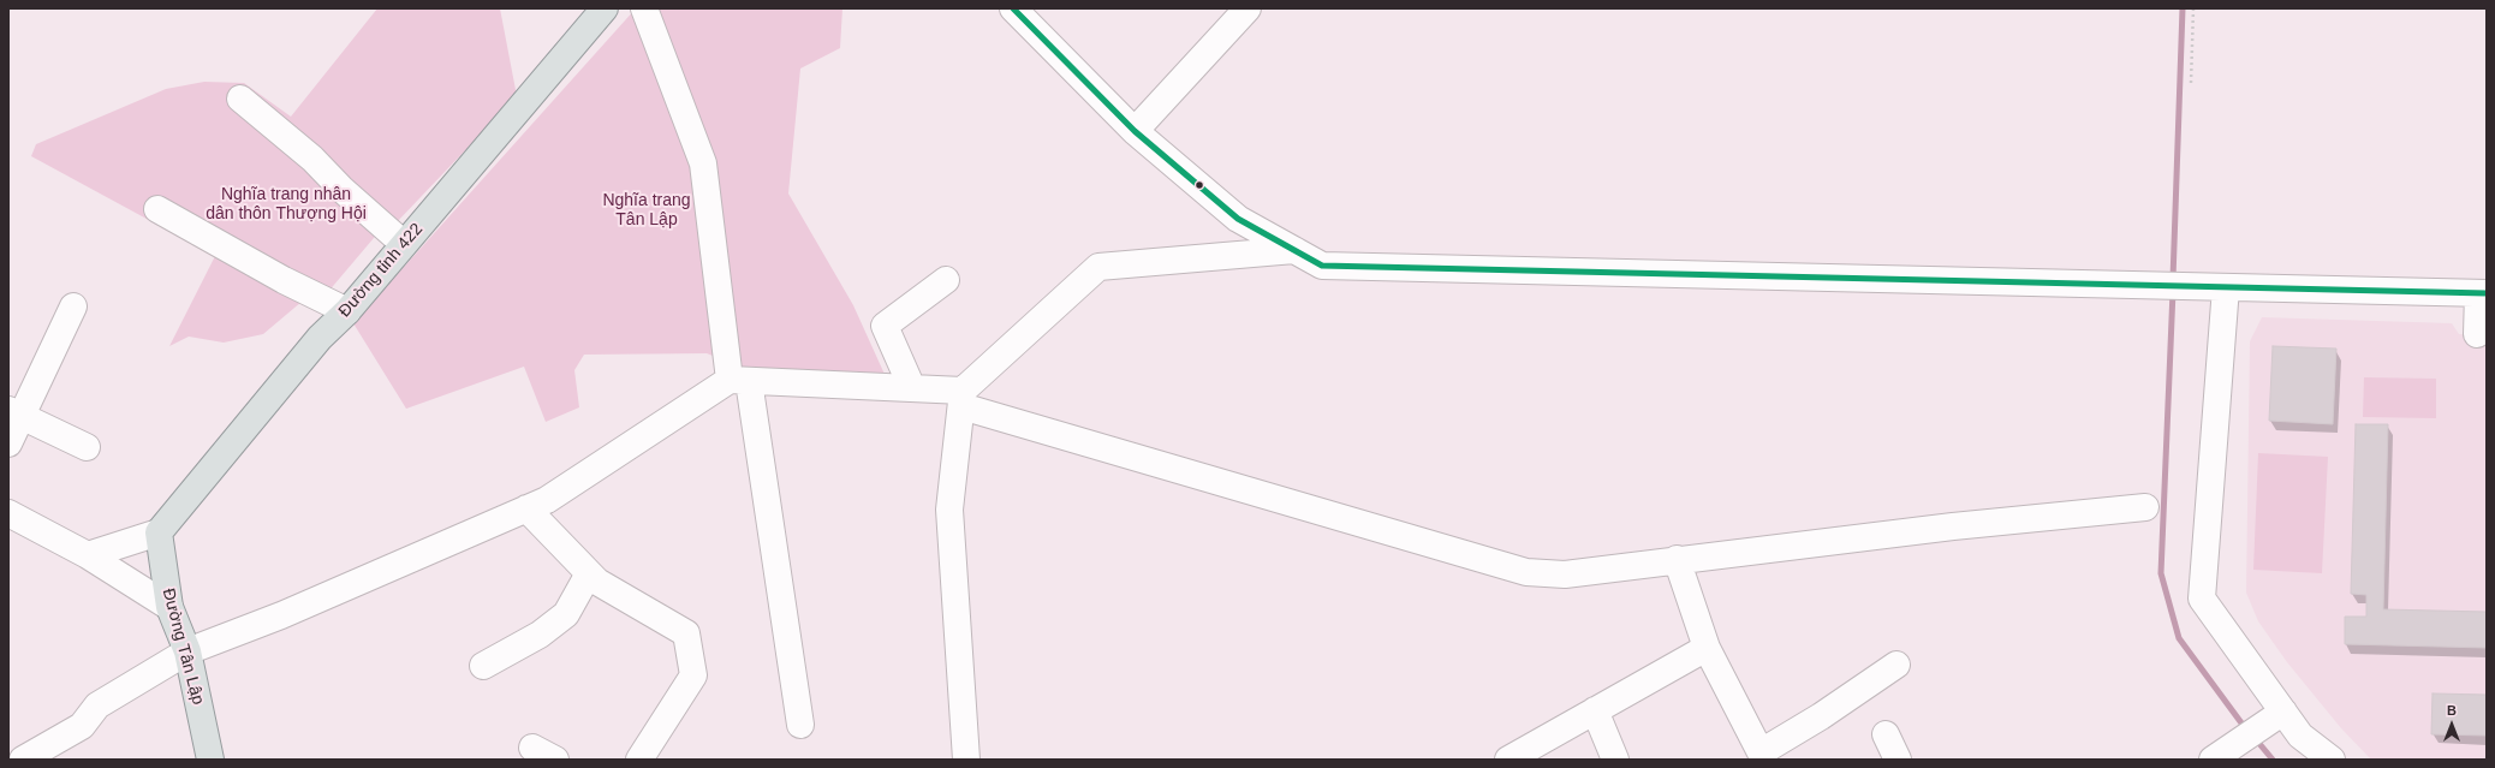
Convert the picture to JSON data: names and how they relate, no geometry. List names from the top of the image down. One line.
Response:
{"streets":{"main road":["Đường tỉnh 422","Đường Tân Lập"]},"crossings":[["Đường tỉnh 422","Đường Tân Lập"]],"parks":["Nghĩa trang nhân dân thôn Thượng Hội","Nghĩa trang Tân Lập"],"north":"top"}
